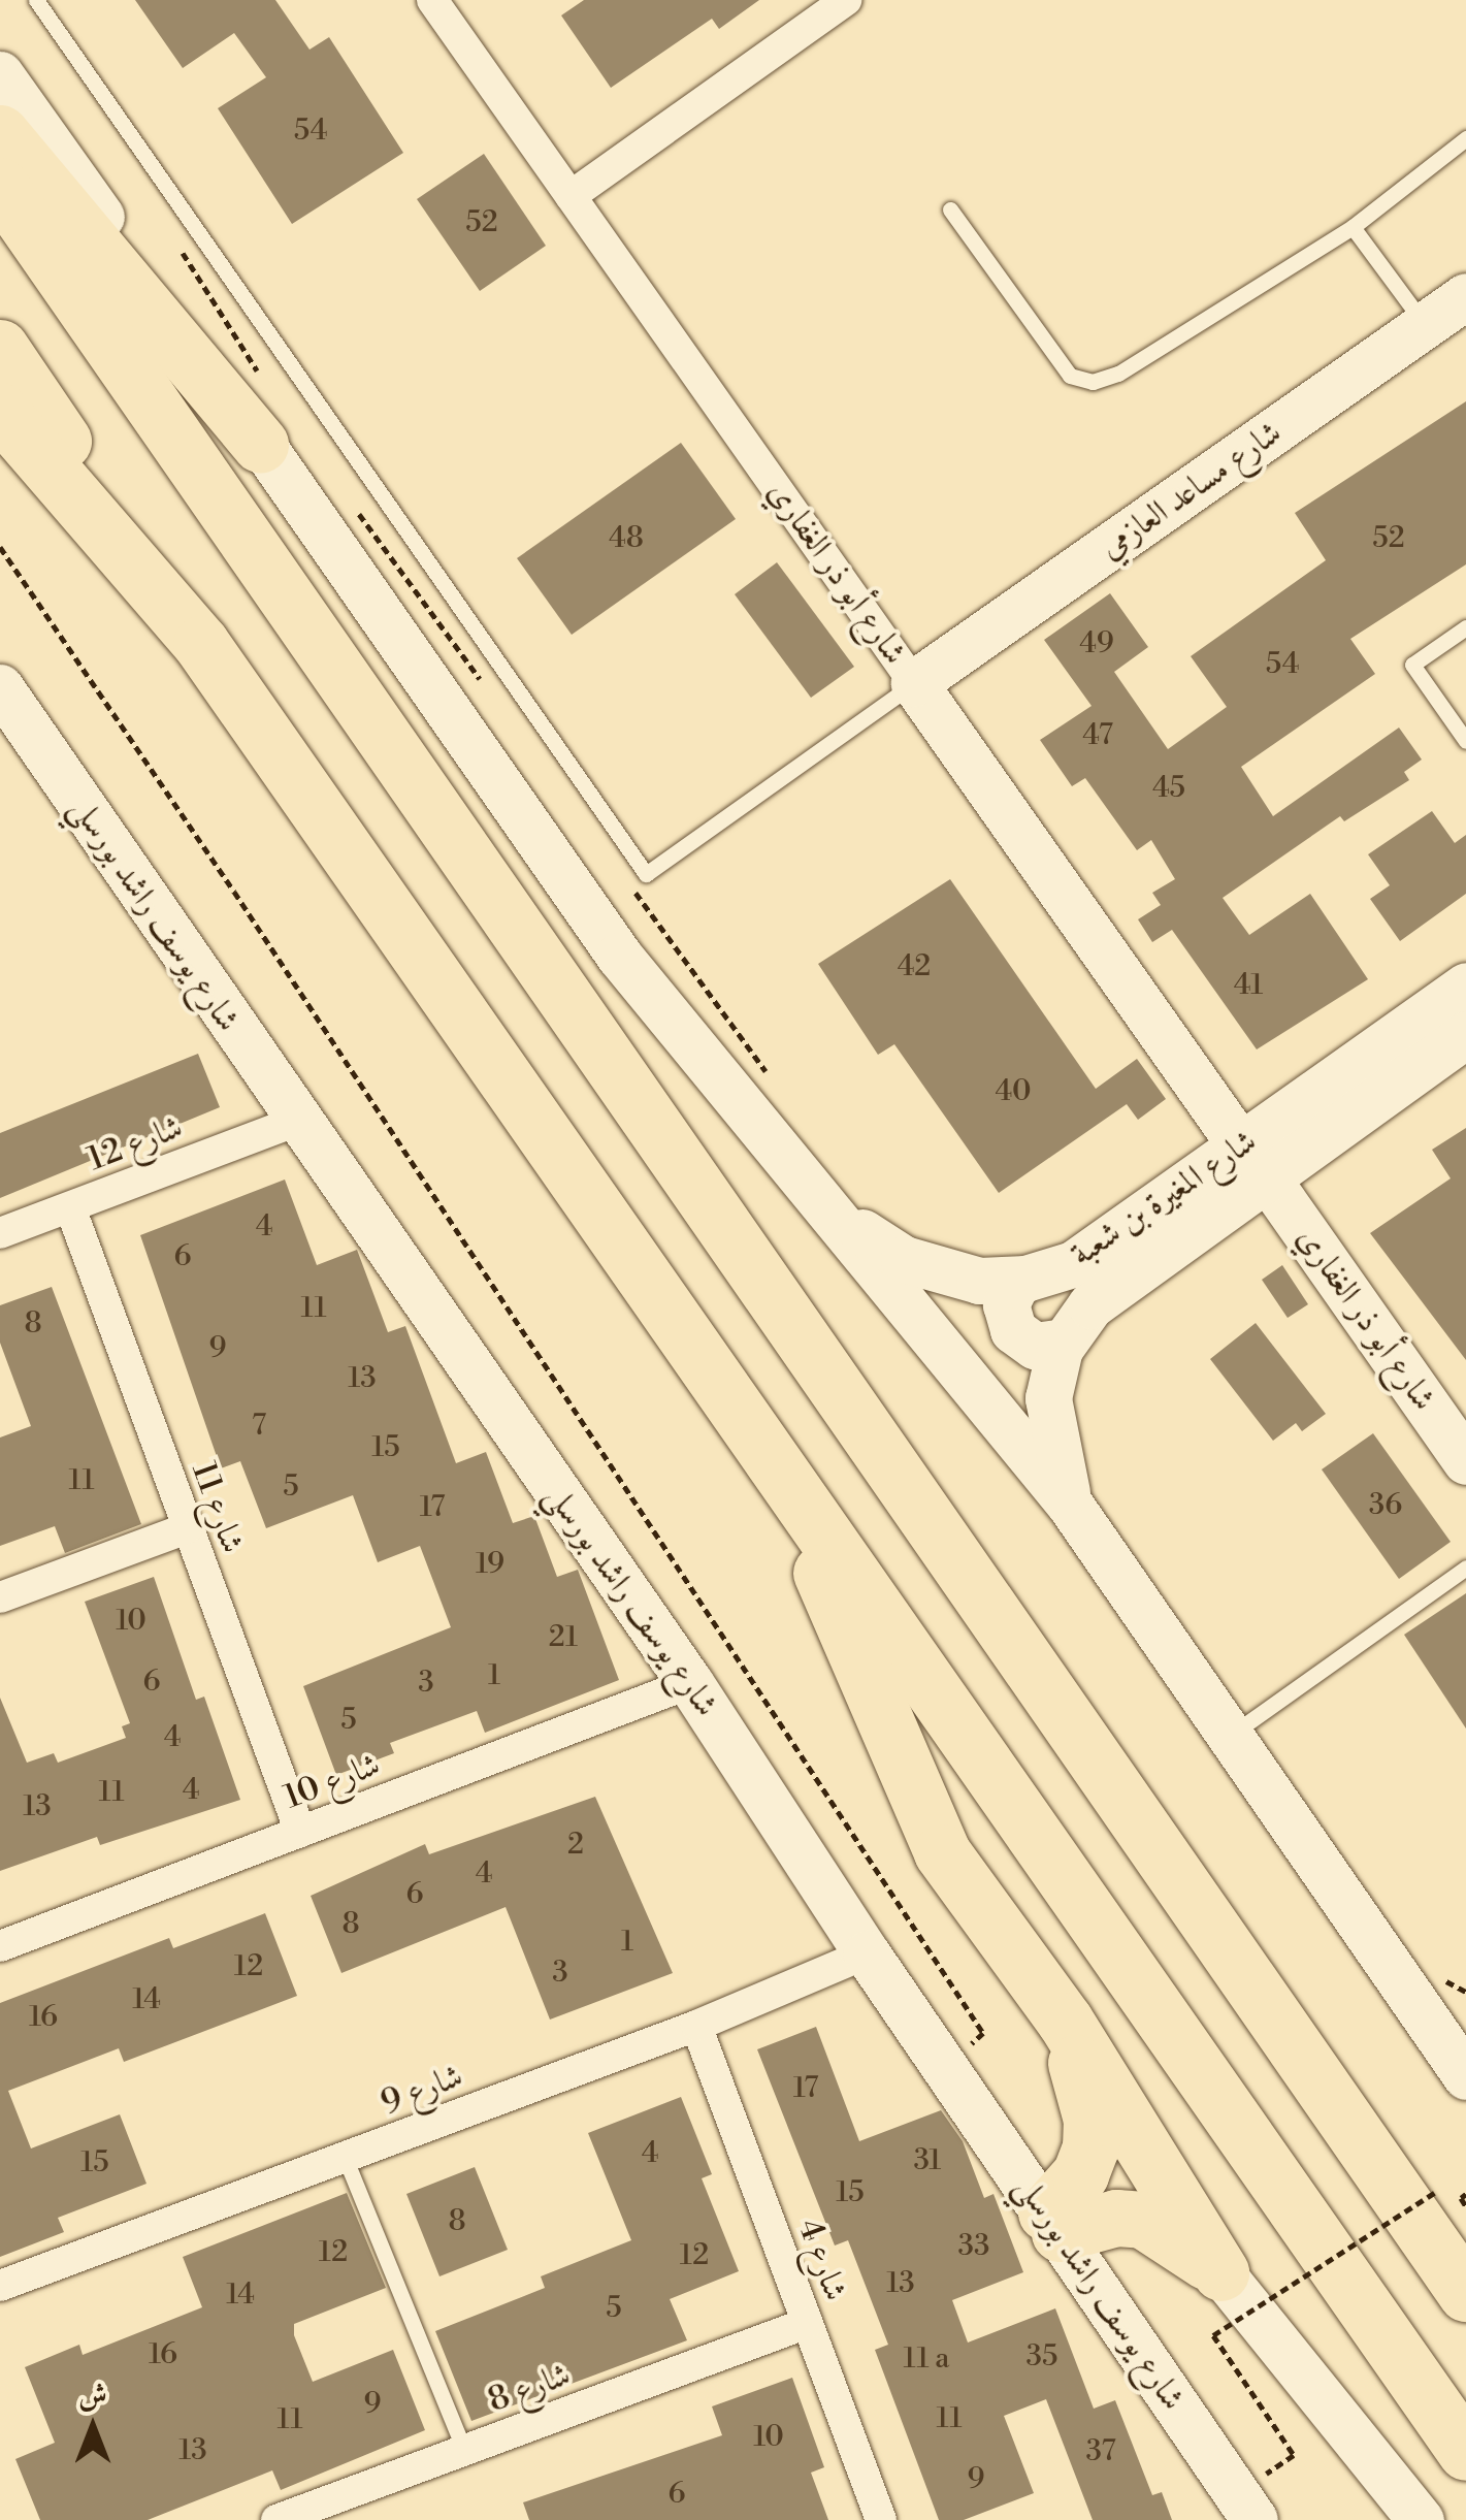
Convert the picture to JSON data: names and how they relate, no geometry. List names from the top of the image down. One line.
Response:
{"streets":{"main road":["شارع مساعد العازمي","شارع أبو ذر الغفاري","شارع يوسف راشد بورسلي","شارع المغيرة بن شعبة"],"street":["شارع 12","شارع 11","شارع 10","شارع 9","شارع 4","شارع 8"]},"crossings":[["شارع مساعد العازمي","شارع أبو ذر الغفاري"],["شارع أبو ذر الغفاري","شارع المغيرة بن شعبة"],["شارع يوسف راشد بورسلي","شارع 12"],["شارع يوسف راشد بورسلي","شارع 10"],["شارع يوسف راشد بورسلي","شارع 9"],["شارع 12","شارع 11"],["شارع 11","شارع 10"],["شارع 9","شارع 4"],["شارع 4","شارع 8"]],"house_numbers":["54","52","48","52","49","54","47","45","42","41","40","4","6","11","8","9","13","7","15","11","5","36","17","19","10","21","1","6","3","5","4","4","11","13","2","4","6","8","1","12","3","14","16","17","4","31","15","15","8","33","12","12","13","14","5","16","35","11 a","9","11","11","10","13","37","9","6"],"north":"top"}
